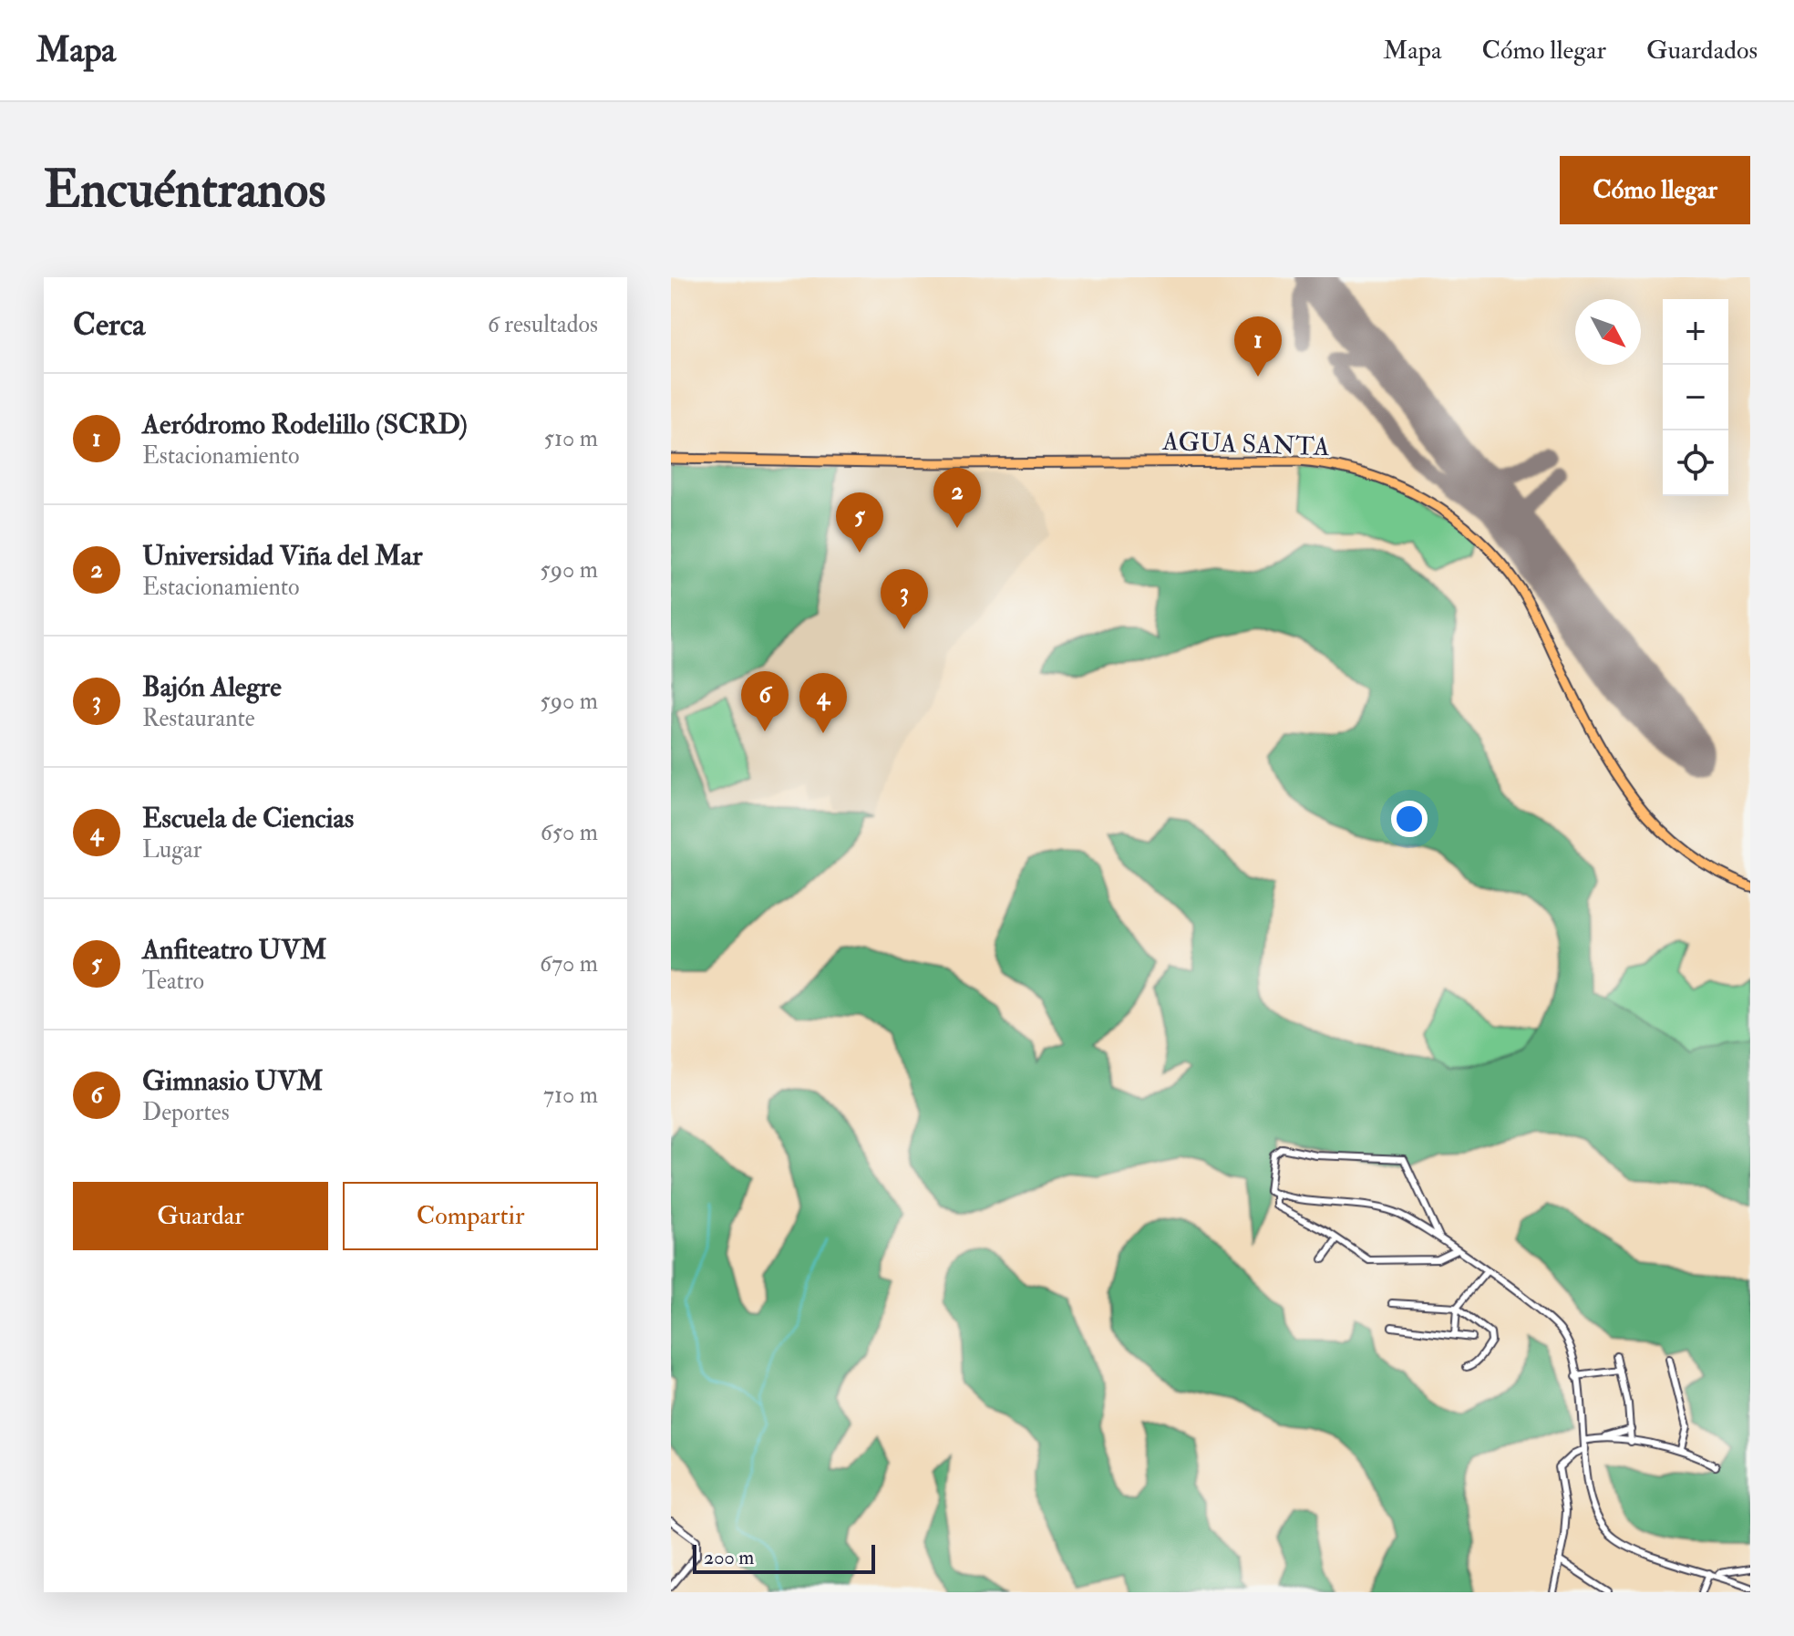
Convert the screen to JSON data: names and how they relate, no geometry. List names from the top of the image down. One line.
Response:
{"streets":{"main road":["AGUA SANTA"]},"scale_bar":"200 m","north":"bottom right","page":{"header":"Mapa","nav":["Mapa","Cómo llegar","Guardados"],"buttons":["Cómo llegar",["Guardar","Compartir"]],"title":"Encuéntranos","heading":["Cerca","6 resultados"],"map_buttons":["+","−"],"pins":["1","2","5","3","6","4"],"list":[{"mark":"1","name":"Aeródromo Rodelillo (SCRD)","note":"Estacionamiento","value":"510 m"},{"mark":"2","name":"Universidad Viña del Mar","note":"Estacionamiento","value":"590 m"},{"mark":"3","name":"Bajón Alegre","note":"Restaurante","value":"590 m"},{"mark":"4","name":"Escuela de Ciencias","note":"Lugar","value":"650 m"},{"mark":"5","name":"Anfiteatro UVM","note":"Teatro","value":"670 m"},{"mark":"6","name":"Gimnasio UVM","note":"Deportes","value":"710 m"}],"scale":"200 m"}}
